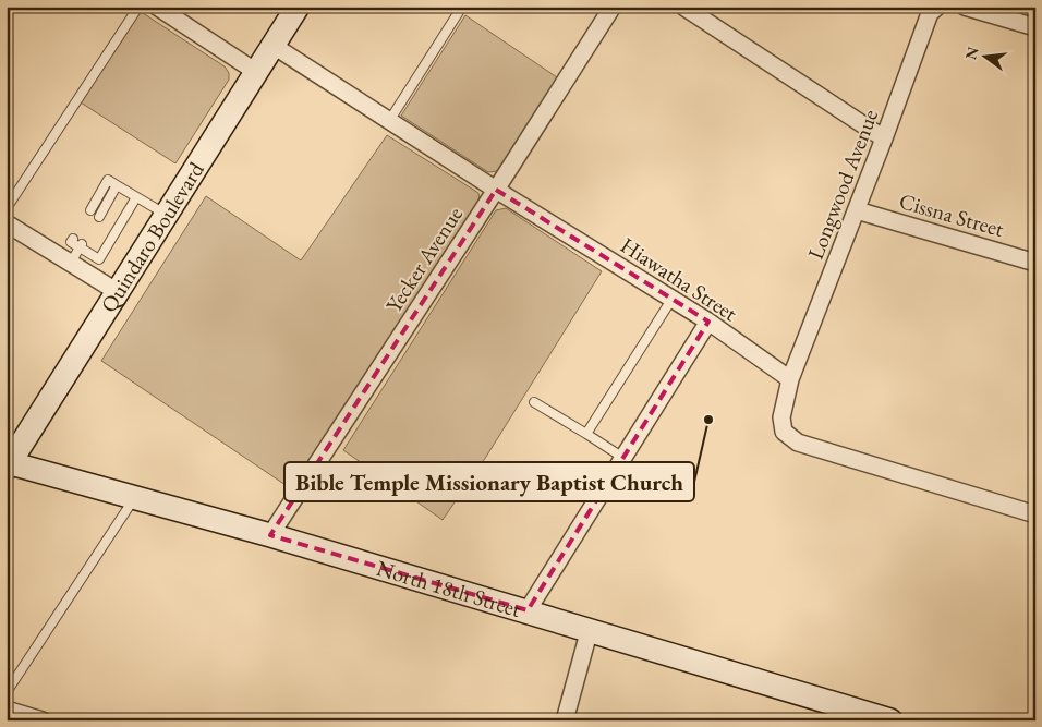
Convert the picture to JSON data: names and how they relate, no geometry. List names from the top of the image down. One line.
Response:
{"streets":{"main road":["Quindaro Boulevard","North 18th Street"],"street":["Longwood Avenue","Cissna Street","Yecker Avenue","Hiawatha Street"]},"crossings":[["Longwood Avenue","Cissna Street"],["Longwood Avenue","Hiawatha Street"],["Quindaro Boulevard","Hiawatha Street"],["Quindaro Boulevard","North 18th Street"],["Yecker Avenue","Hiawatha Street"],["Yecker Avenue","North 18th Street"]],"places":["Bible Temple Missionary Baptist Church"],"north":"left"}
